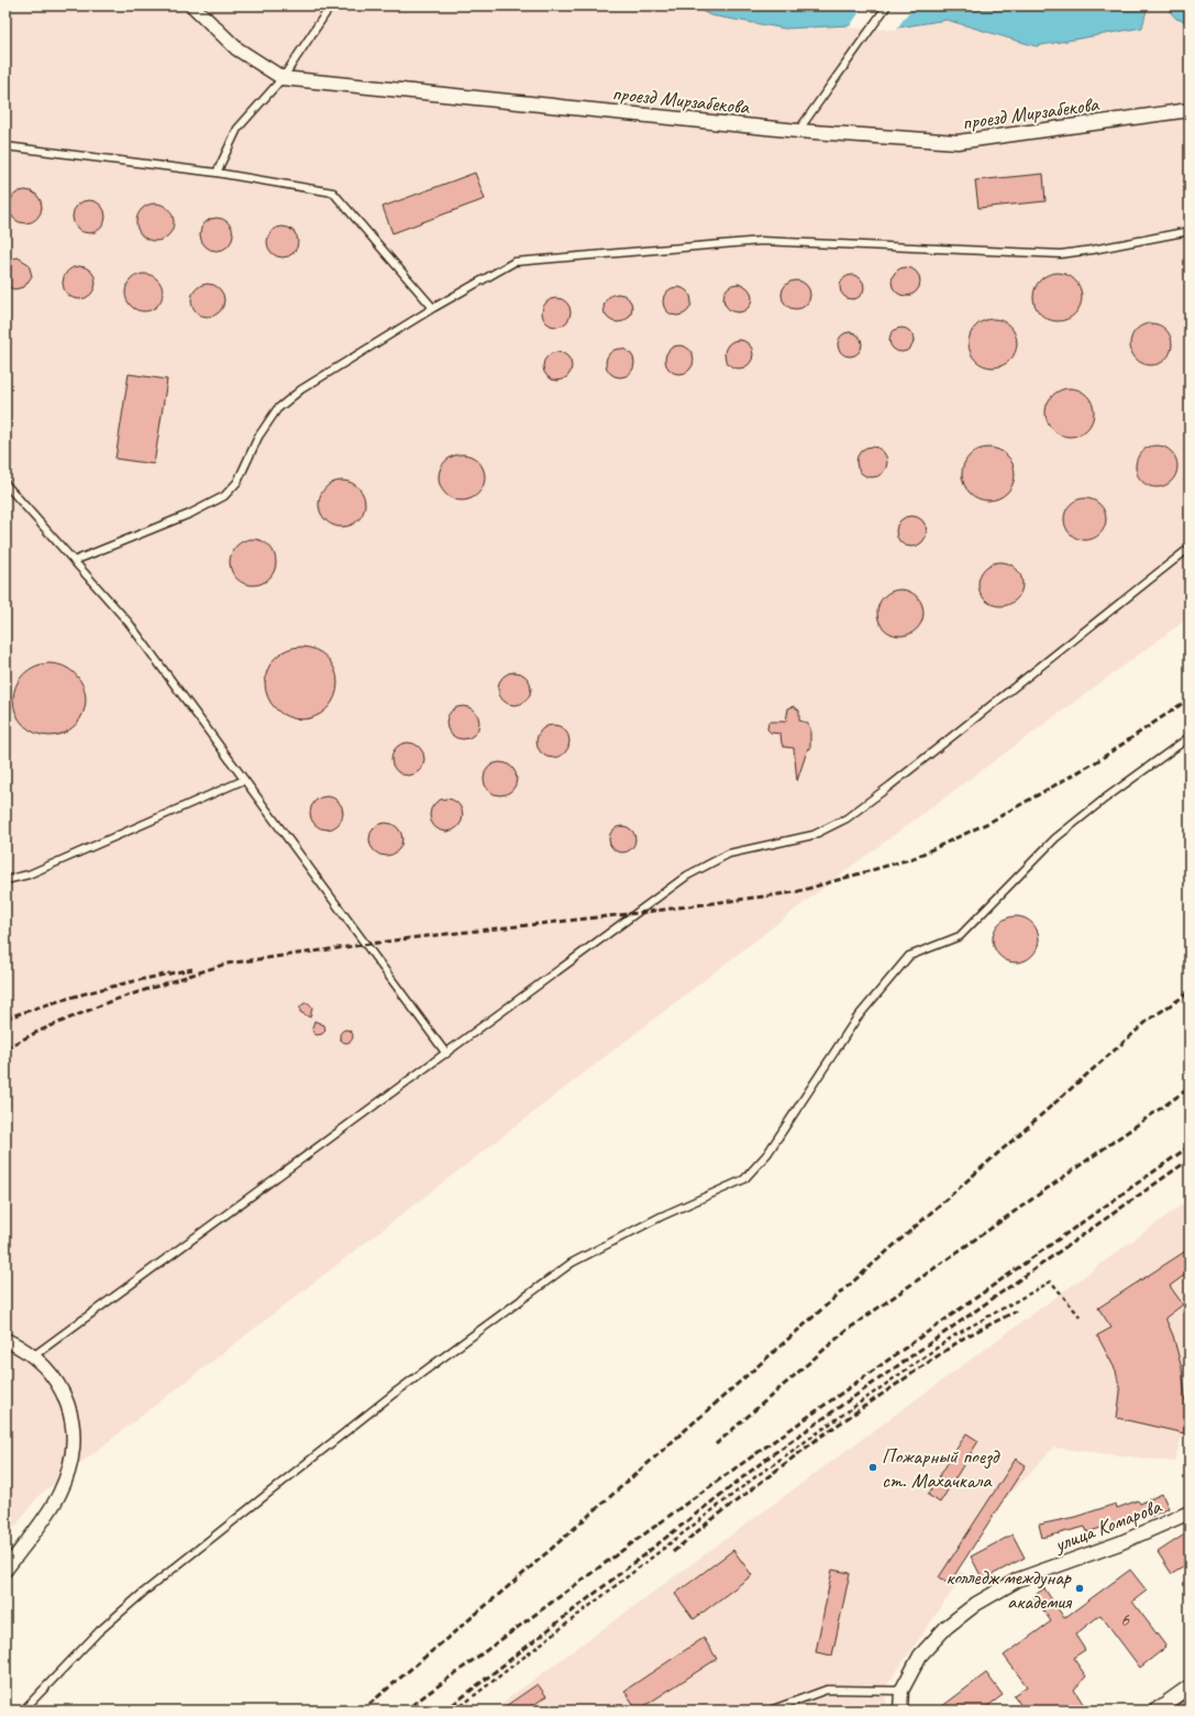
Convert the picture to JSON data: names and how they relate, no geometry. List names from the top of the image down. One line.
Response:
{"streets":{"street":["проезд Мирзабекова","улица Комарова"]},"places":["Пожарный поезд ст. Махачкала","колледж междунар академия"],"house_numbers":["6"]}
